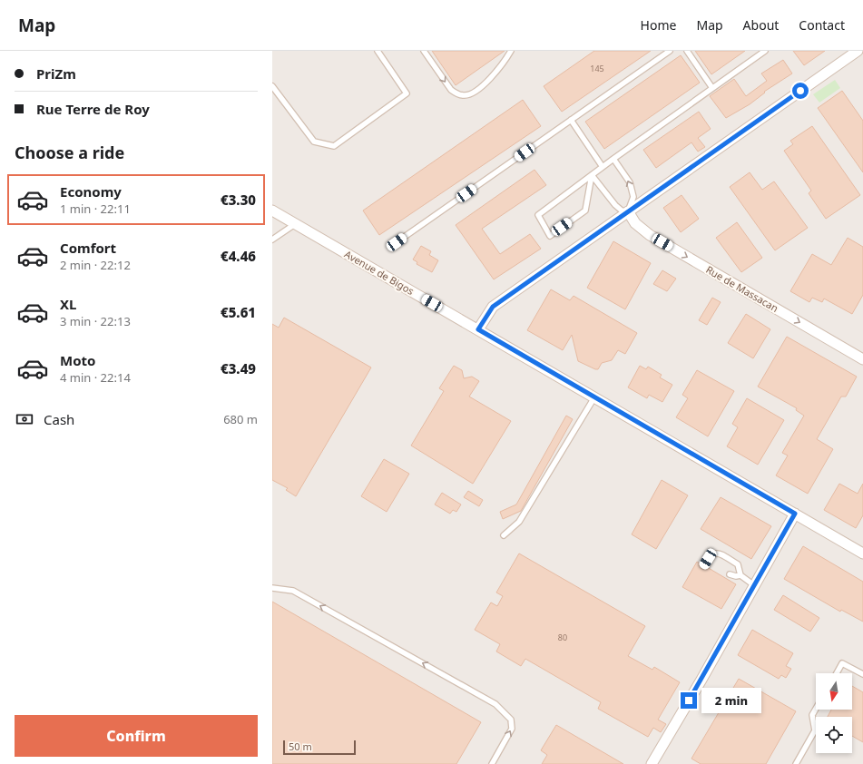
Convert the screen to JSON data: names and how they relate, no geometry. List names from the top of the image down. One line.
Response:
{"streets":{"street":["Avenue de Bigos","Rue de Massacan"]},"one_way":["Rue de Massacan"],"house_numbers":["145","80"],"scale_bar":"50 m","north":"bottom","page":{"header":"Map","nav":["Home","Map","About","Contact"],"banner":["PriZm","Rue Terre de Roy"],"heading":"Choose a ride","list":[{"name":"Economy","note":"1 min · 22:11","value":"€3.30"},{"name":"Comfort","note":"2 min · 22:12","value":"€4.46"},{"name":"XL","note":"3 min · 22:13","value":"€5.61"},{"name":"Moto","note":"4 min · 22:14","value":"€3.49"}],"pay":["Cash","680 m"],"bubble":"2 min","buttons":"Confirm","scale":"50 m"}}
